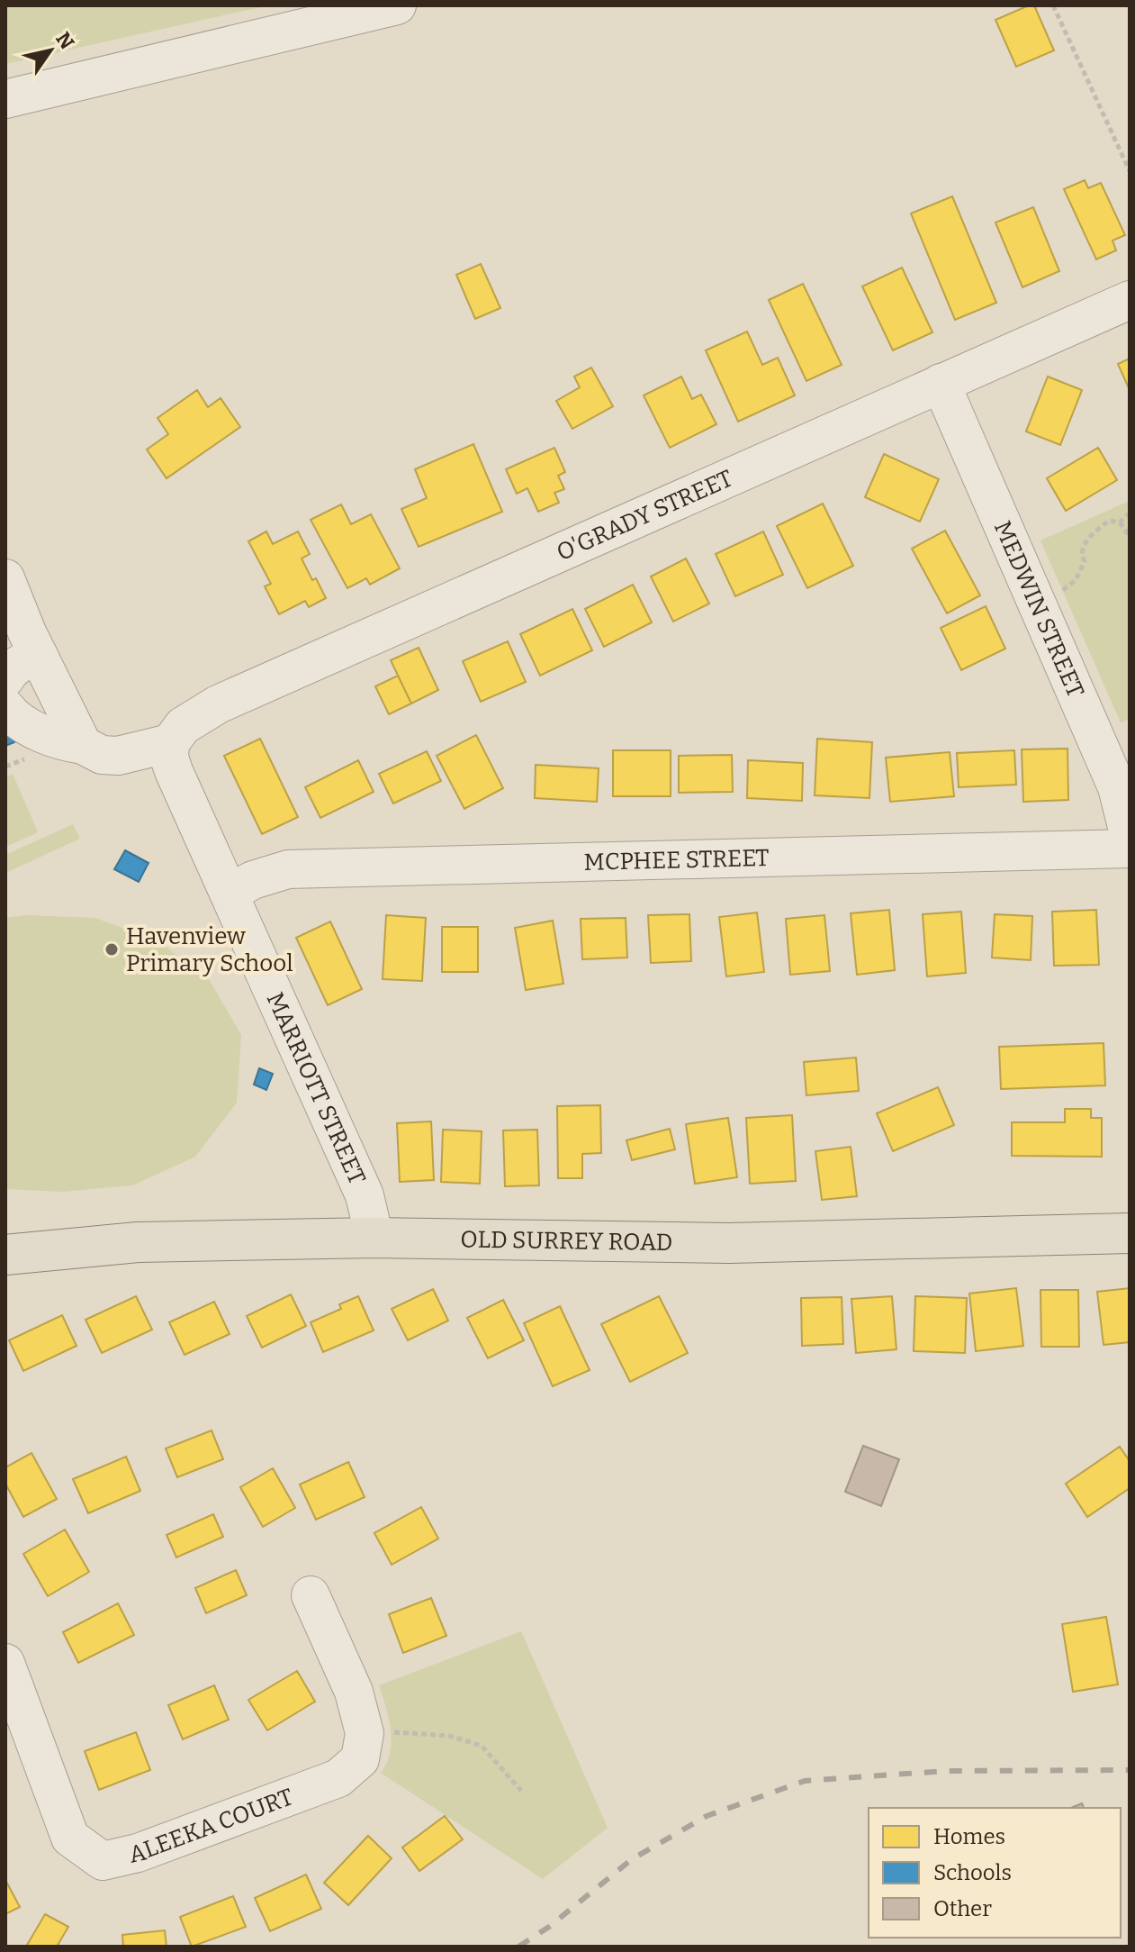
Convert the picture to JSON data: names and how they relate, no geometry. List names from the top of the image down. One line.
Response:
{"streets":{"main road":["OLD SURREY ROAD"],"street":["O'GRADY STREET","MEDWIN STREET","MCPHEE STREET","MARRIOTT STREET","ALEEKA COURT"]},"crossings":[["O'GRADY STREET","MEDWIN STREET"],["O'GRADY STREET","MARRIOTT STREET"],["MCPHEE STREET","MARRIOTT STREET"],["MARRIOTT STREET","OLD SURREY ROAD"]],"places":["Havenview Primary School"],"legend":["Homes","Schools","Other"],"north":"top right"}
